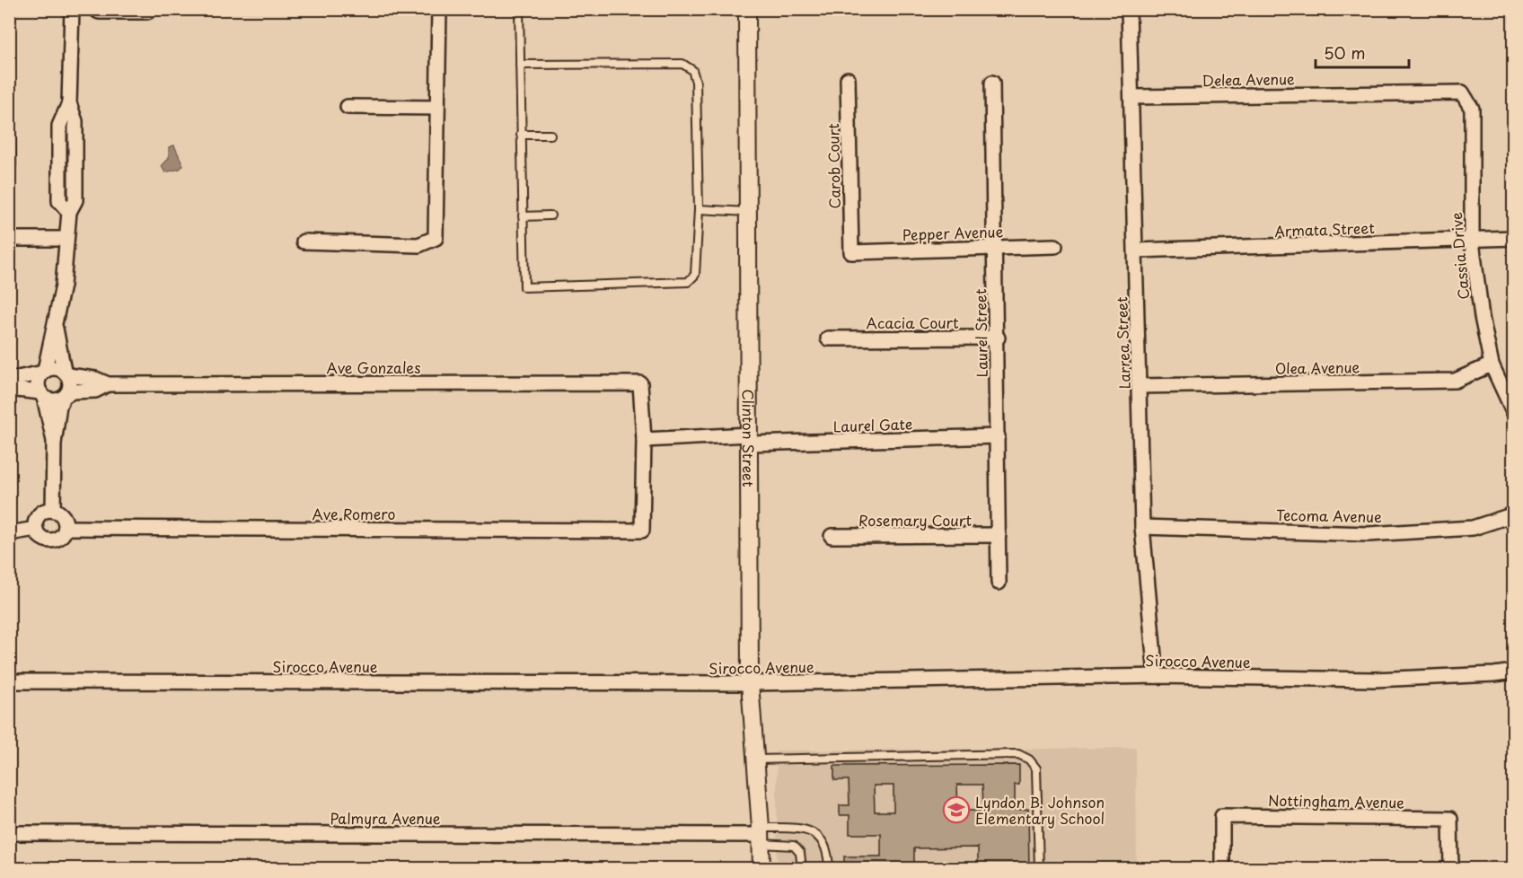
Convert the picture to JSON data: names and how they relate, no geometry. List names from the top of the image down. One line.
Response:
{"streets":{"street":["Delea Avenue","Carob Court","Armata Street","Pepper Avenue","Cassia Drive","Acacia Court","Laurel Street","Larrea Street","Ave Gonzales","Olea Avenue","Laurel Gate","Clinton Street","Ave Romero","Tecoma Avenue","Rosemary Court","Sirocco Avenue","Nottingham Avenue","Palmyra Avenue"]},"crossings":[["Delea Avenue","Cassia Drive"],["Delea Avenue","Larrea Street"],["Carob Court","Pepper Avenue"],["Armata Street","Cassia Drive"],["Armata Street","Larrea Street"],["Pepper Avenue","Laurel Street"],["Cassia Drive","Olea Avenue"],["Acacia Court","Laurel Street"],["Laurel Street","Laurel Gate"],["Laurel Street","Rosemary Court"],["Larrea Street","Olea Avenue"],["Larrea Street","Tecoma Avenue"],["Larrea Street","Sirocco Avenue"],["Ave Gonzales","Laurel Gate"],["Ave Gonzales","Ave Romero"],["Laurel Gate","Clinton Street"],["Laurel Gate","Ave Romero"],["Clinton Street","Sirocco Avenue"],["Clinton Street","Palmyra Avenue"]],"places":{"school or university":["Lyndon B. Johnson Elementary School"]},"scale_bar":"50 m"}
